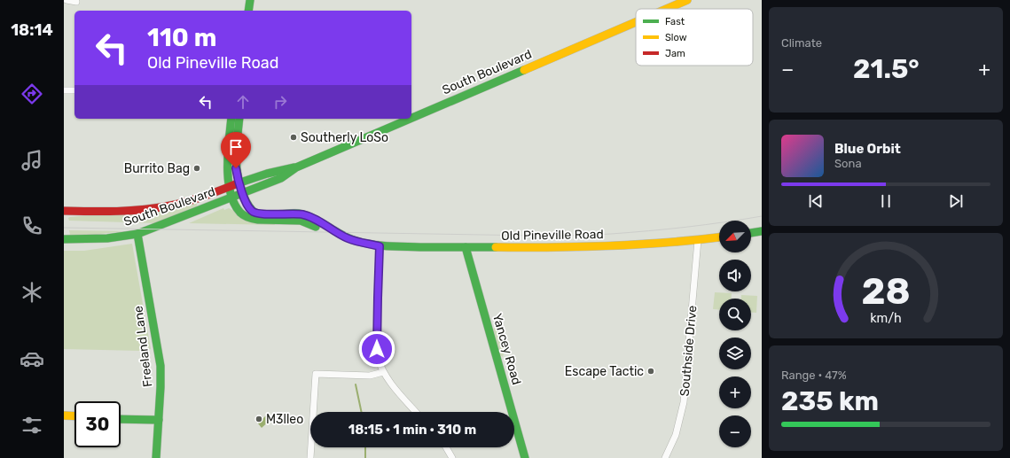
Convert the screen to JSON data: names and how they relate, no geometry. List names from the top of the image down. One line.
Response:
{"streets":{"street":["South Boulevard","Old Pineville Road","Freeland Lane","Yancey Road","Southside Drive"]},"crossings":[["South Boulevard","Old Pineville Road"],["South Boulevard","Freeland Lane"],["Old Pineville Road","Yancey Road"],["Old Pineville Road","Southside Drive"]],"places":["Southerly LoSo","Burrito Bag","Escape Tactic","M3lleo"],"legend":["Fast","Slow","Jam"],"north":"bottom left","page":{"tabs":"18:14","tile":["Climate",["Range · 47%","235 km"]],"turn":["110 m","Old Pineville Road"],"heat":["−","21.5°","+"],"song":["Blue Orbit","Sona"],"map_buttons":["+","−"],"limit":"30","trip":"18:15 · 1 min · 310 m","gauge":["28","km/h"]}}
